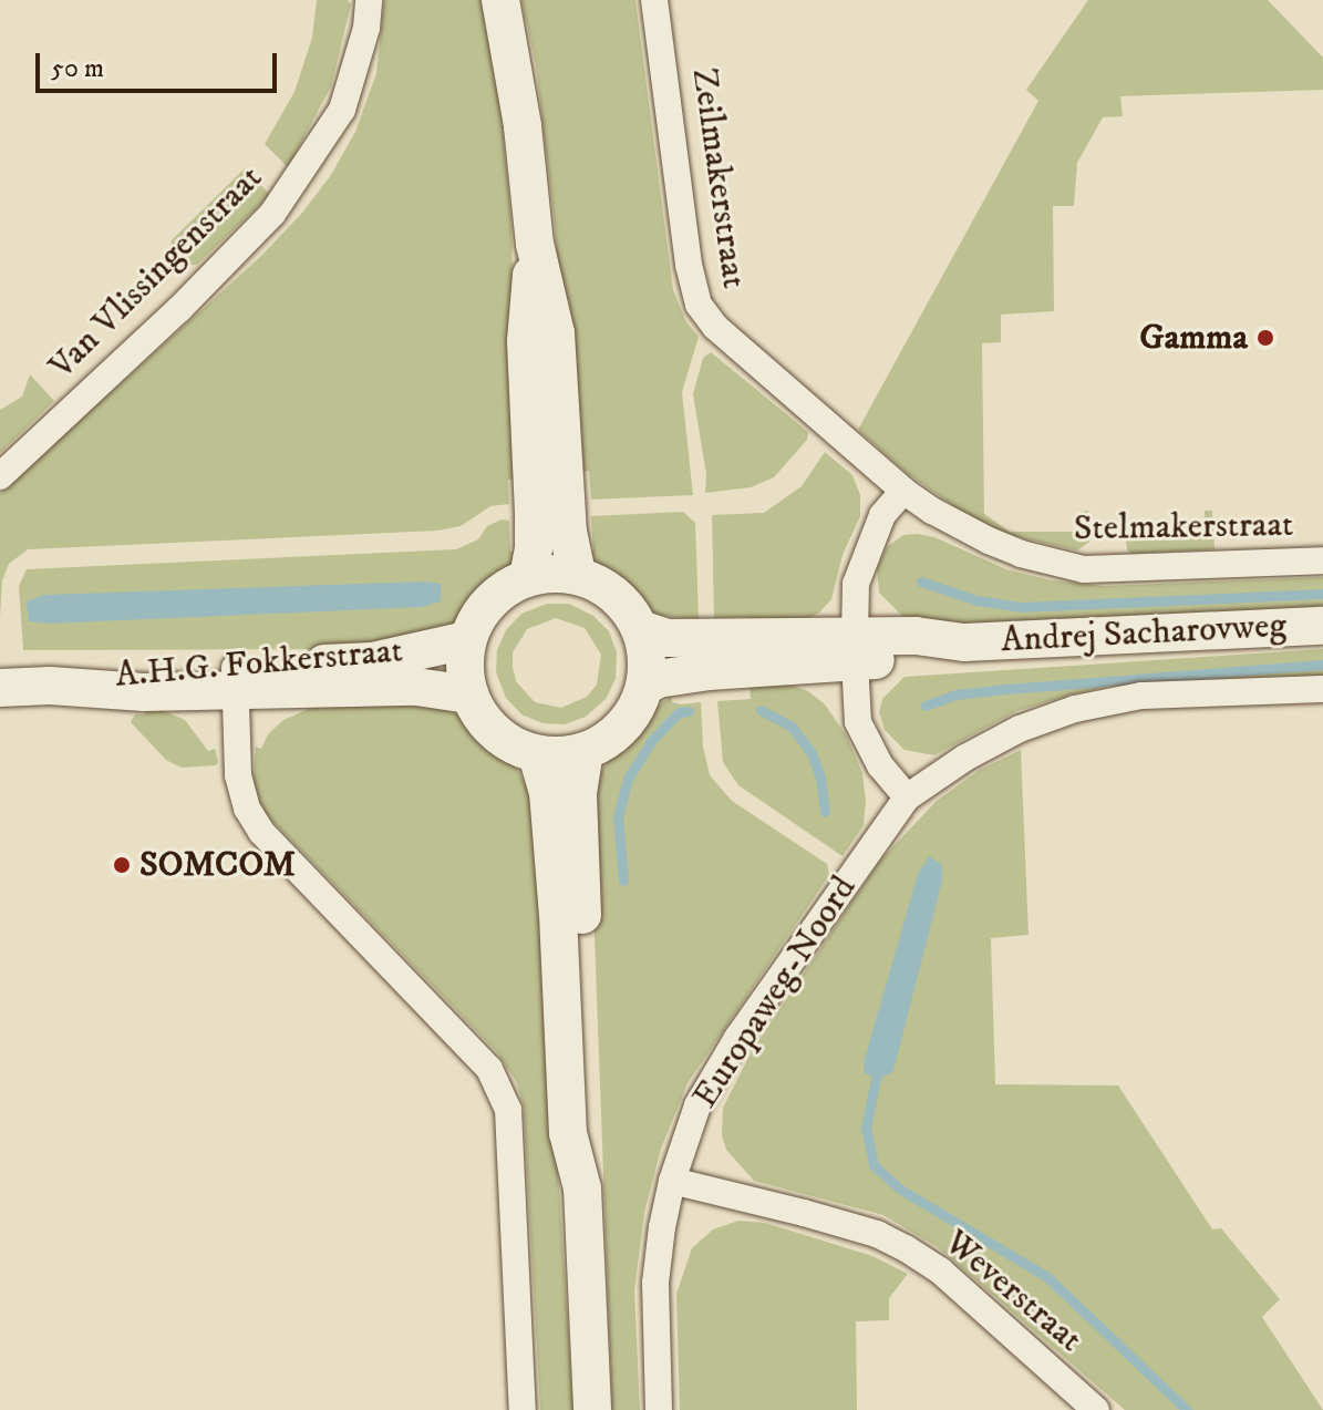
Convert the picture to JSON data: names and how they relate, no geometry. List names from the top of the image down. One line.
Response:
{"streets":{"main road":["Andrej Sacharovweg","A.H.G. Fokkerstraat"],"street":["Zeilmakerstraat","Van Vlissingenstraat","Stelmakerstraat","Europaweg-Noord","Weverstraat"]},"crossings":[["Zeilmakerstraat","Stelmakerstraat"],["Andrej Sacharovweg","A.H.G. Fokkerstraat"],["Europaweg-Noord","Weverstraat"]],"places":["Gamma","SOMCOM"],"scale_bar":"50 m"}
